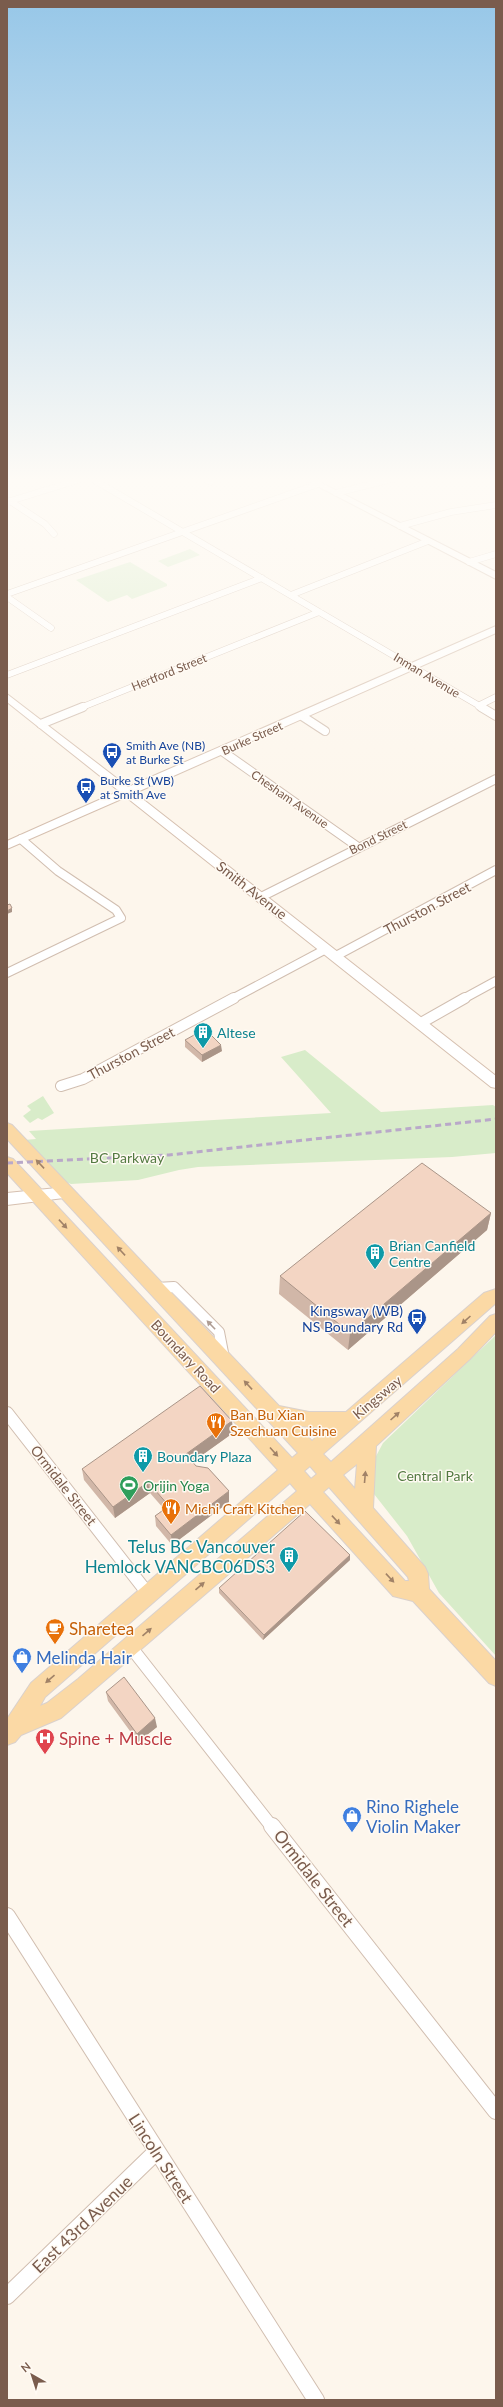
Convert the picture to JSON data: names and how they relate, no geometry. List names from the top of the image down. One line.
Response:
{"streets":{"main road":["Boundary Road","Kingsway"],"street":["Hertford Street","Inman Avenue","Burke Street","Chesham Avenue","Bond Street","Smith Avenue","Thurston Street","Ormidale Street","Lincoln Street","East 43rd Avenue"]},"crossings":[["Hertford Street","Inman Avenue"],["Hertford Street","Smith Avenue"],["Inman Avenue","Burke Street"],["Burke Street","Chesham Avenue"],["Burke Street","Smith Avenue"],["Chesham Avenue","Bond Street"],["Bond Street","Smith Avenue"],["Smith Avenue","Thurston Street"],["Boundary Road","Kingsway"],["Kingsway","Ormidale Street"],["Lincoln Street","East 43rd Avenue"]],"parks":["BC Parkway","Central Park"],"places":{"bus stop":["Smith Ave (NB) at Burke St","Burke St (WB) at Smith Ave","Kingsway (WB) NS Boundary Rd"],"building":["Altese","Brian Canfield Centre","Boundary Plaza","Telus BC Vancouver Hemlock VANCBC06DS3"],"restaurant":["Ban Bu Xian Szechuan Cuisine","Michi Craft Kitchen"],"sports":["Orijin Yoga"],"cafe":["Sharetea"],"shop":["Melinda Hair","Rino Righele Violin Maker"],"hospital":["Spine + Muscle"]},"north":"top left"}
